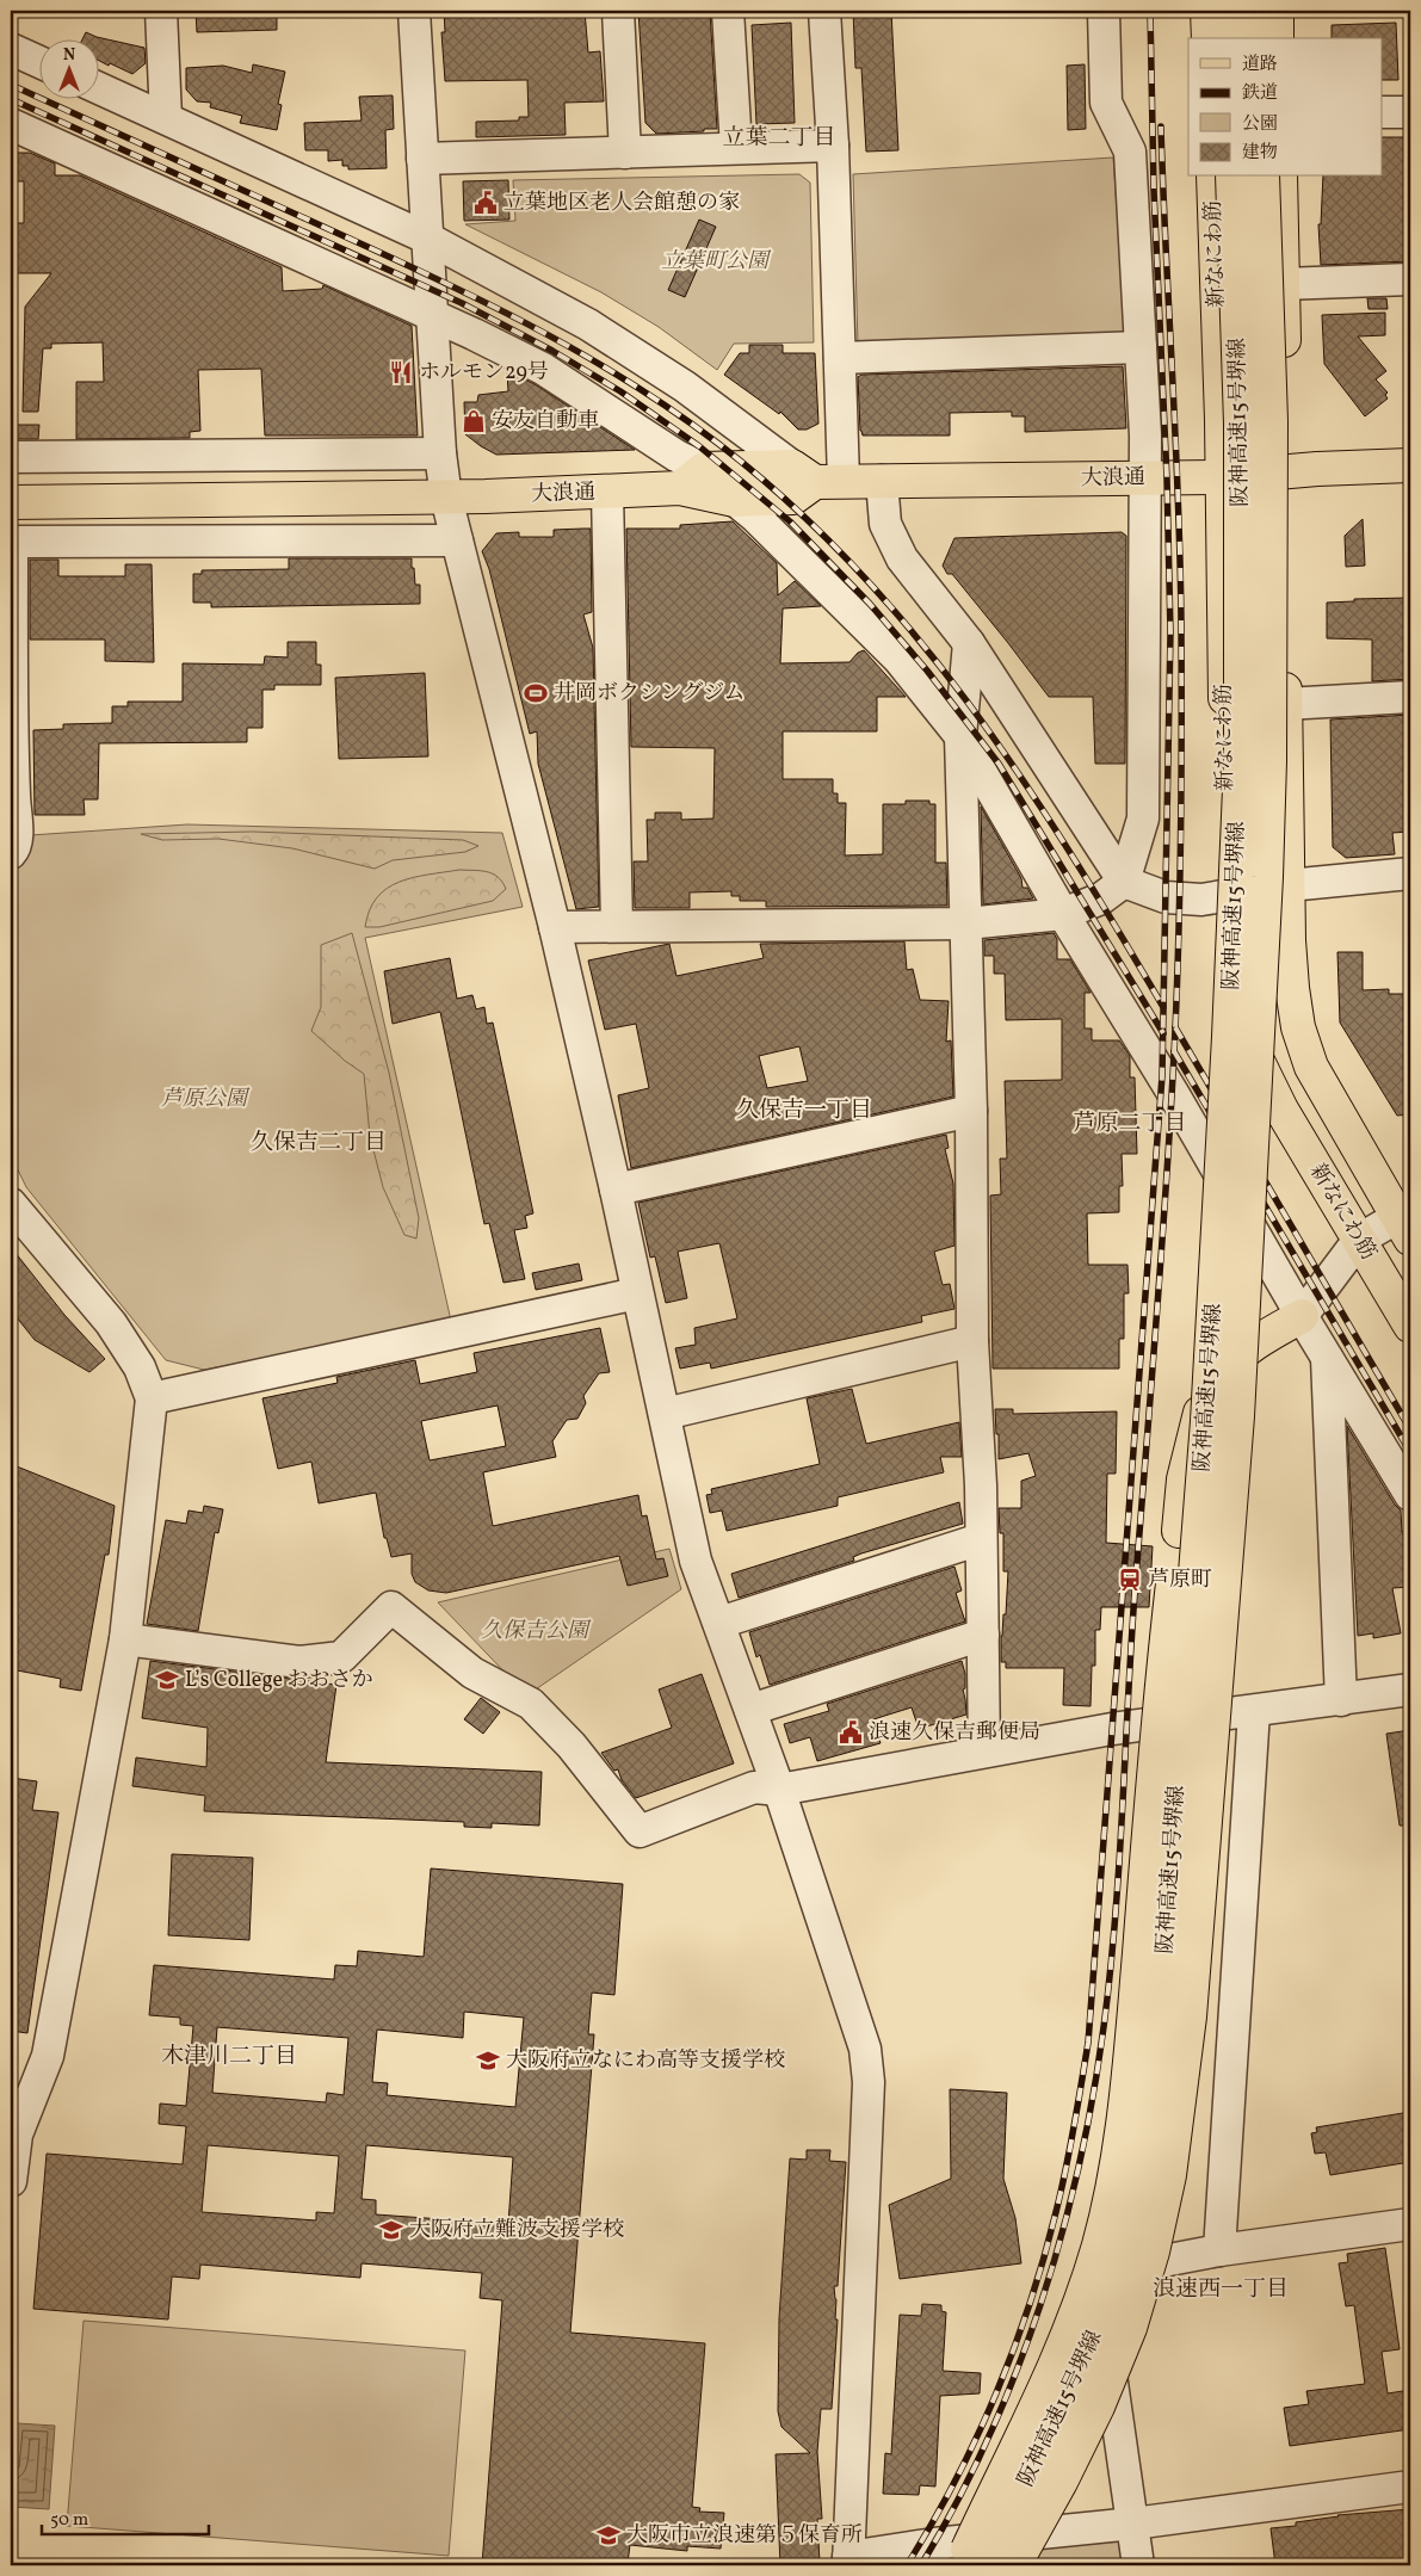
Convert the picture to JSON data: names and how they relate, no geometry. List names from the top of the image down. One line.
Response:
{"streets":{"main road":["新なにわ筋","阪神高速15号堺線","大浪通"]},"crossings":[["新なにわ筋","大浪通"]],"districts":["立葉二丁目","久保吉一丁目","芦原二丁目","久保吉二丁目","木津川二丁目","浪速西一丁目"],"parks":["立葉町公園","芦原公園","久保吉公園"],"places":{"public building":["立葉地区老人会館憩の家","浪速久保吉郵便局"],"restaurant":["ホルモン29号"],"shop":["安友自動車"],"sports":["井岡ボクシングジム"],"station":["芦原町"],"school or university":["L’s College おおさか","大阪府立なにわ高等支援学校","大阪府立難波支援学校","大阪市立浪速第５保育所"]},"legend":["道路","鉄道","公園","建物"],"scale_bar":"50 m","north":"top"}
